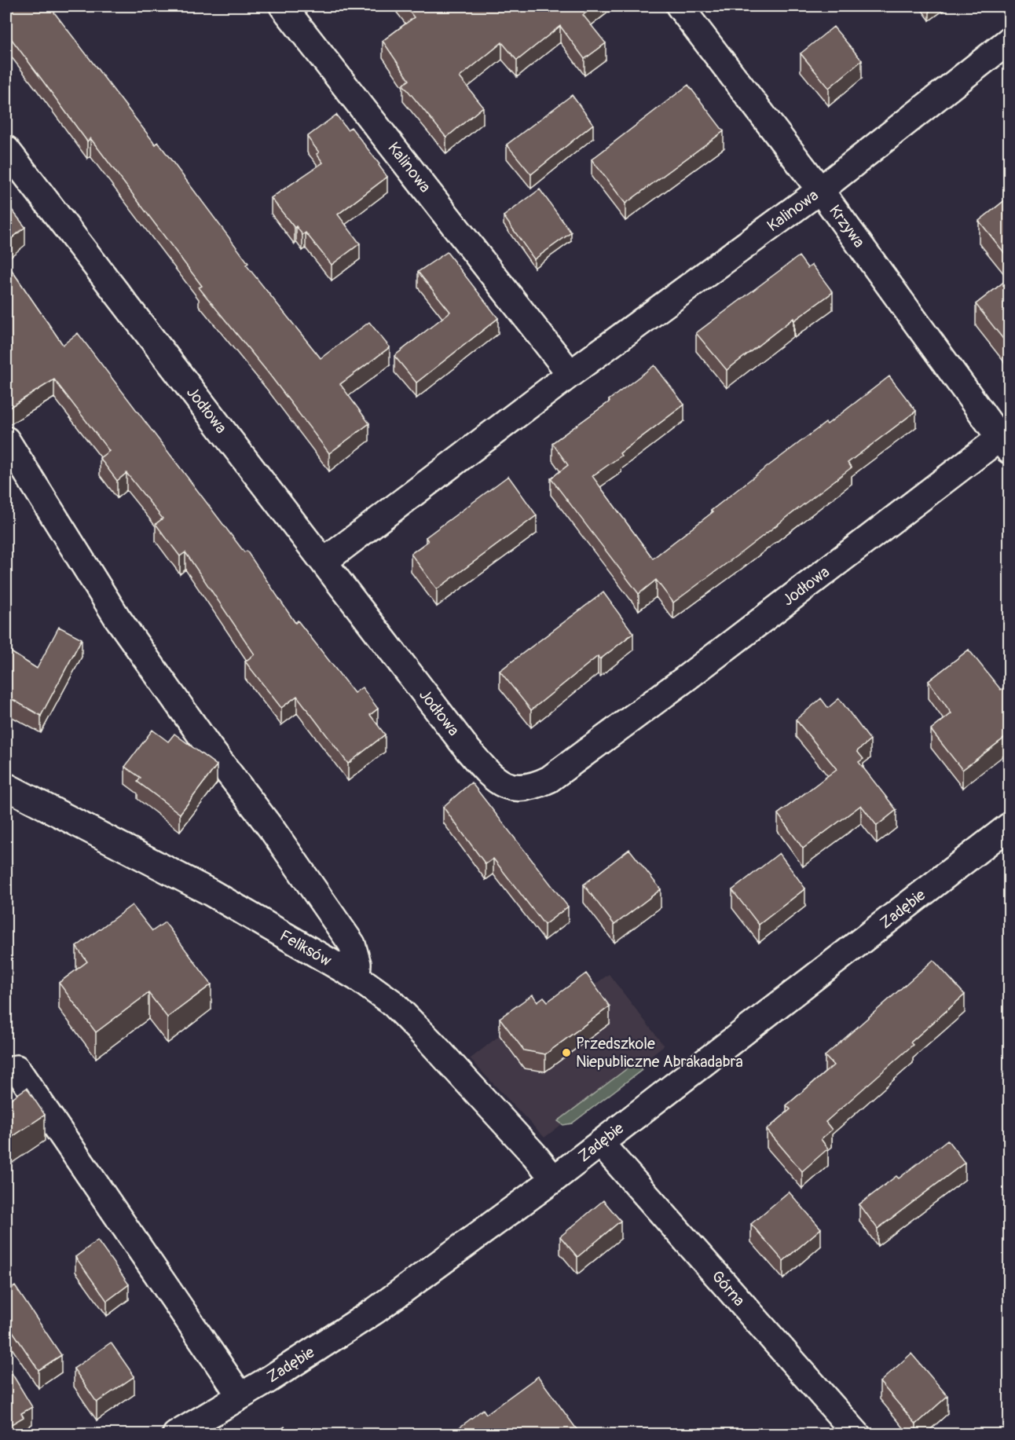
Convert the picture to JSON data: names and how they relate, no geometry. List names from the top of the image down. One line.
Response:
{"streets":{"street":["Kalinowa","Krzywa","Jodłowa","Zadębie","Feliksów","Górna"]},"crossings":[["Kalinowa","Krzywa"],["Kalinowa","Jodłowa"],["Krzywa","Jodłowa"],["Zadębie","Feliksów"],["Zadębie","Górna"]],"places":["Przedszkole Niepubliczne Abrakadabra"]}
